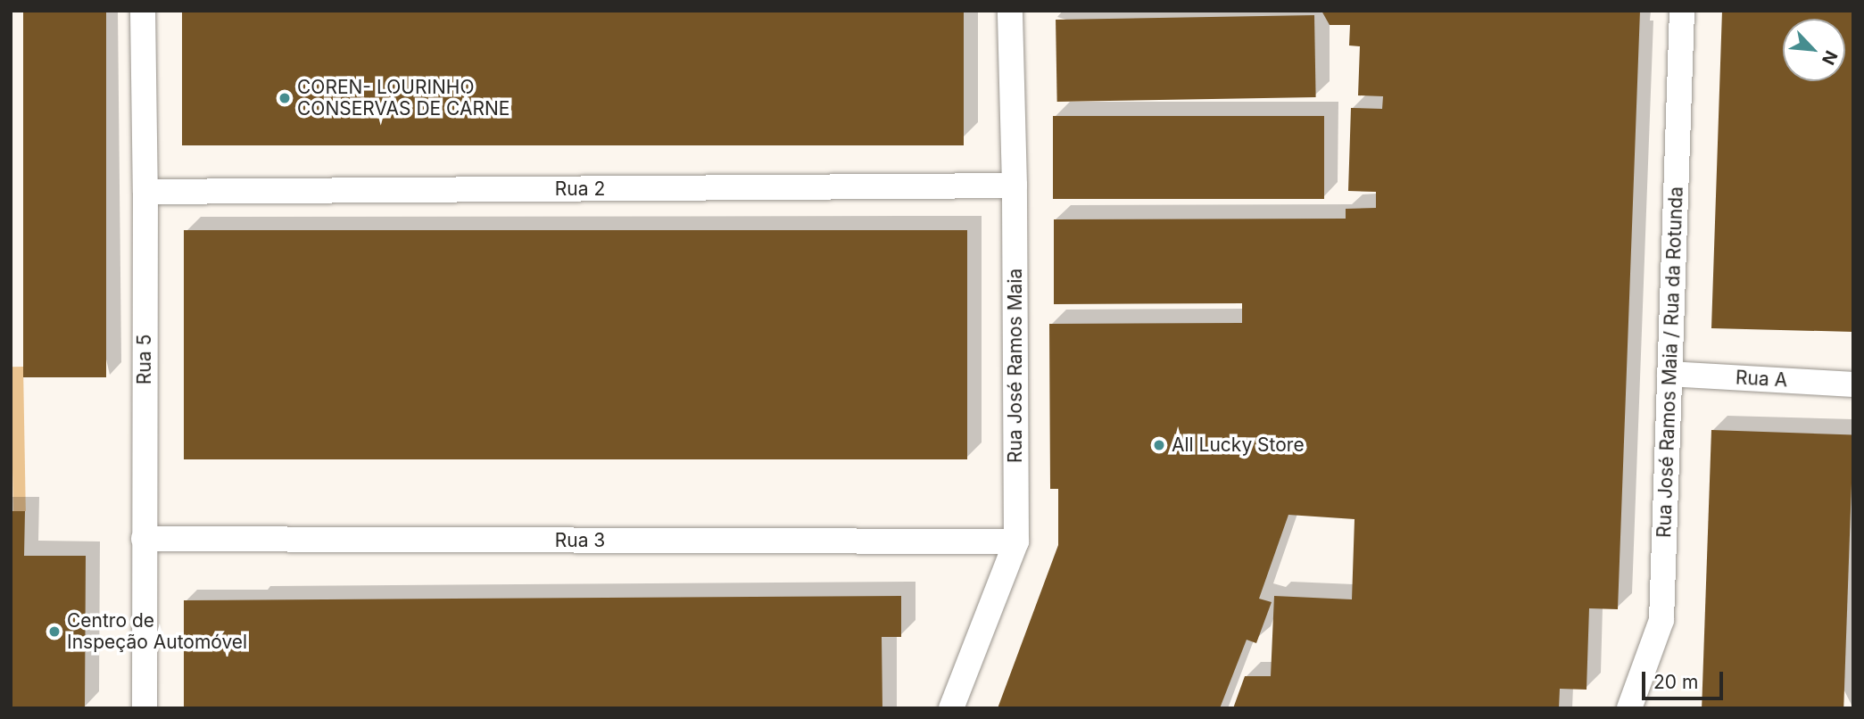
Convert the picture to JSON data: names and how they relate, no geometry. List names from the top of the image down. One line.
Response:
{"streets":{"street":["Rua 2","Rua 5","Rua José Ramos Maia / Rua da Rotunda","Rua José Ramos Maia","Rua A","Rua 3"]},"crossings":[["Rua 2","Rua 5"],["Rua 2","Rua José Ramos Maia"],["Rua 5","Rua 3"],["Rua José Ramos Maia / Rua da Rotunda","Rua A"],["Rua José Ramos Maia","Rua 3"]],"places":["COREN- LOURINHO CONSERVAS DE CARNE","All Lucky Store","Centro de Inspeção Automóvel"],"scale_bar":"20 m","north":"bottom right"}
